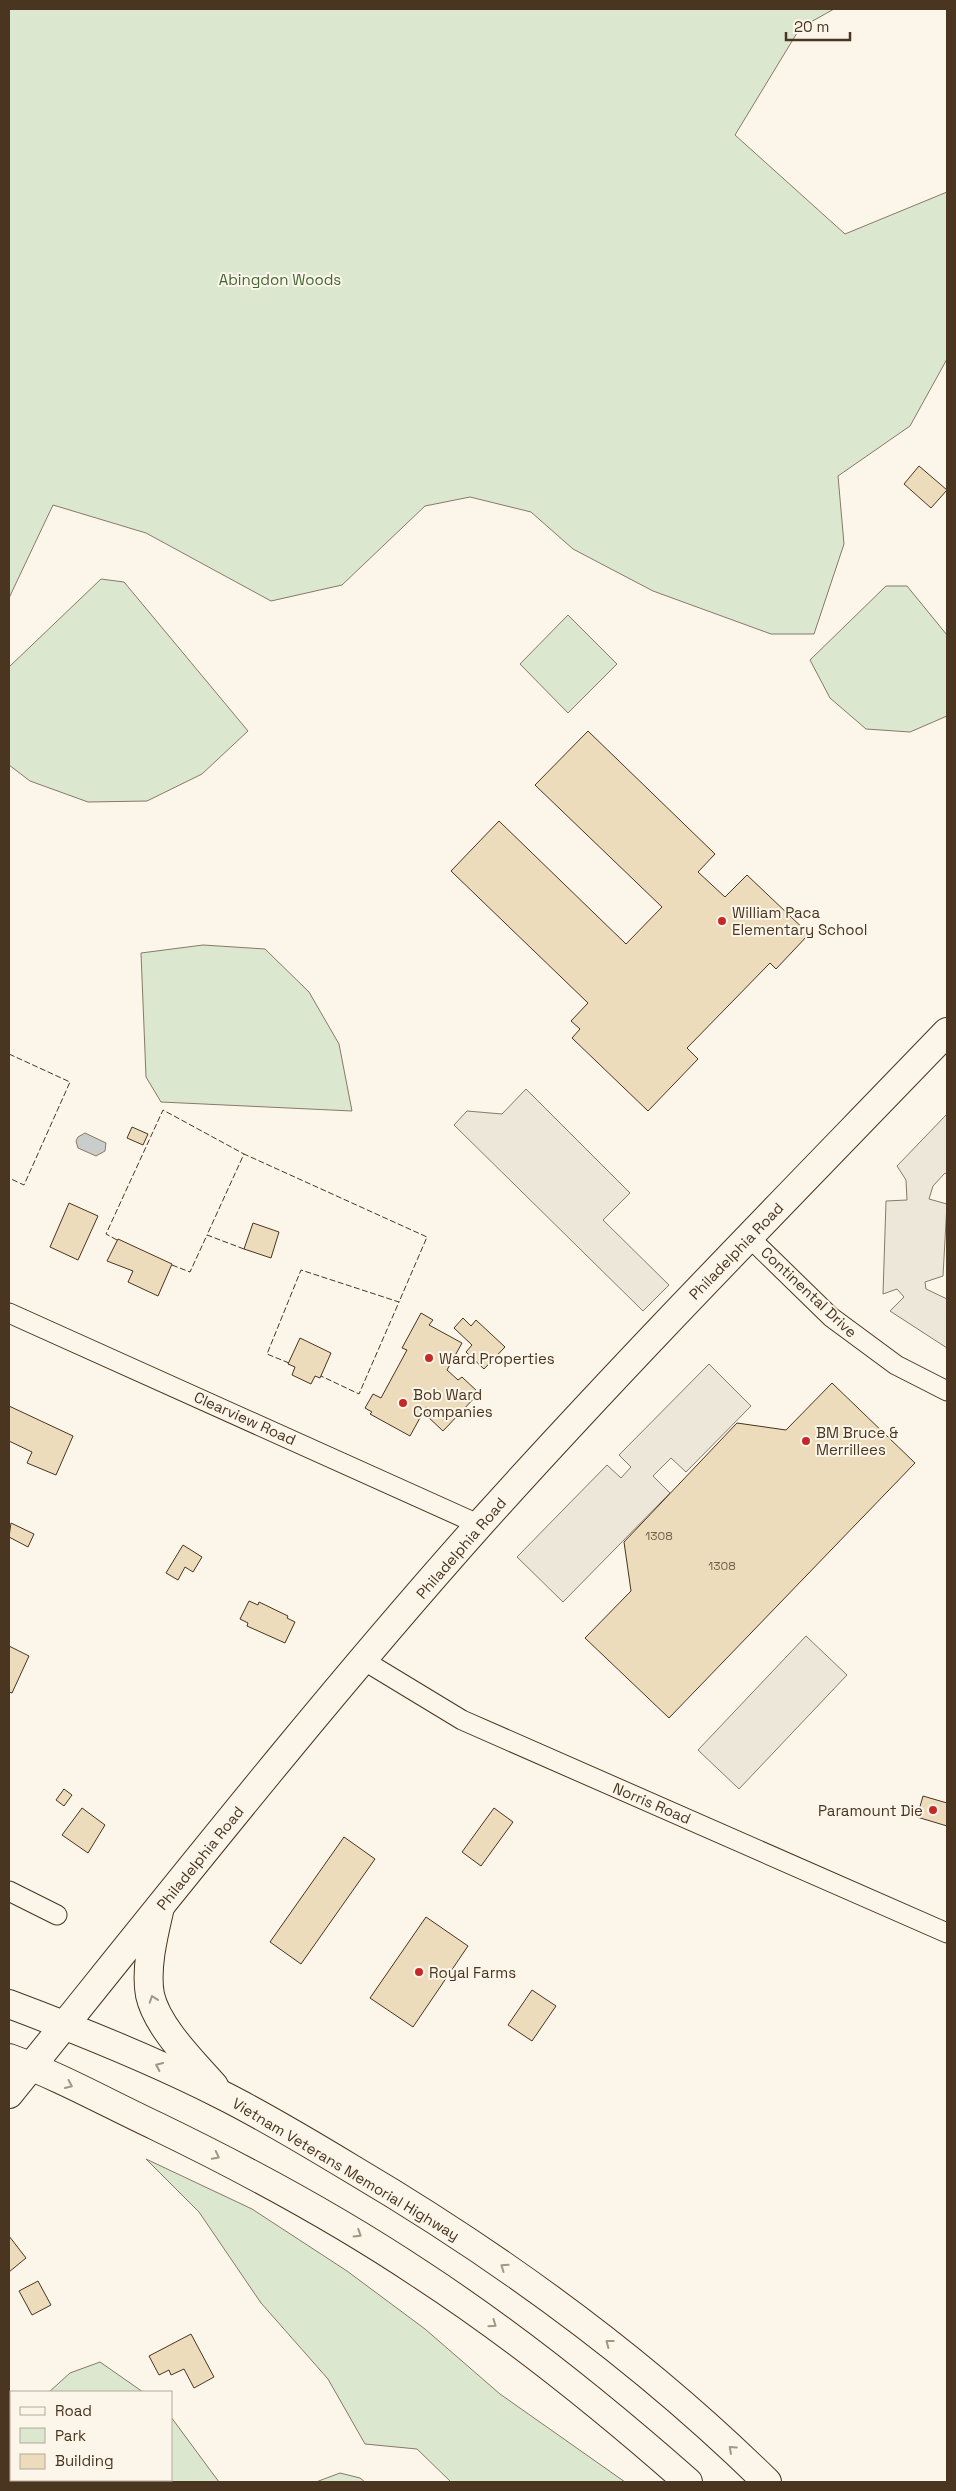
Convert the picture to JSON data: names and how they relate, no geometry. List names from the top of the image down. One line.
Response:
{"streets":{"main road":["Philadelphia Road","Vietnam Veterans Memorial Highway"],"street":["Continental Drive","Clearview Road","Norris Road"]},"crossings":[["Philadelphia Road","Continental Drive"],["Philadelphia Road","Clearview Road"],["Philadelphia Road","Norris Road"],["Philadelphia Road","Vietnam Veterans Memorial Highway"]],"parks":["Abingdon Woods"],"places":["William Paca Elementary School","Ward Properties","Bob Ward Companies","BM Bruce & Merrillees","Paramount Die","Royal Farms"],"house_numbers":["1308","1308"],"legend":["Road","Park","Building"],"scale_bar":"20 m"}
